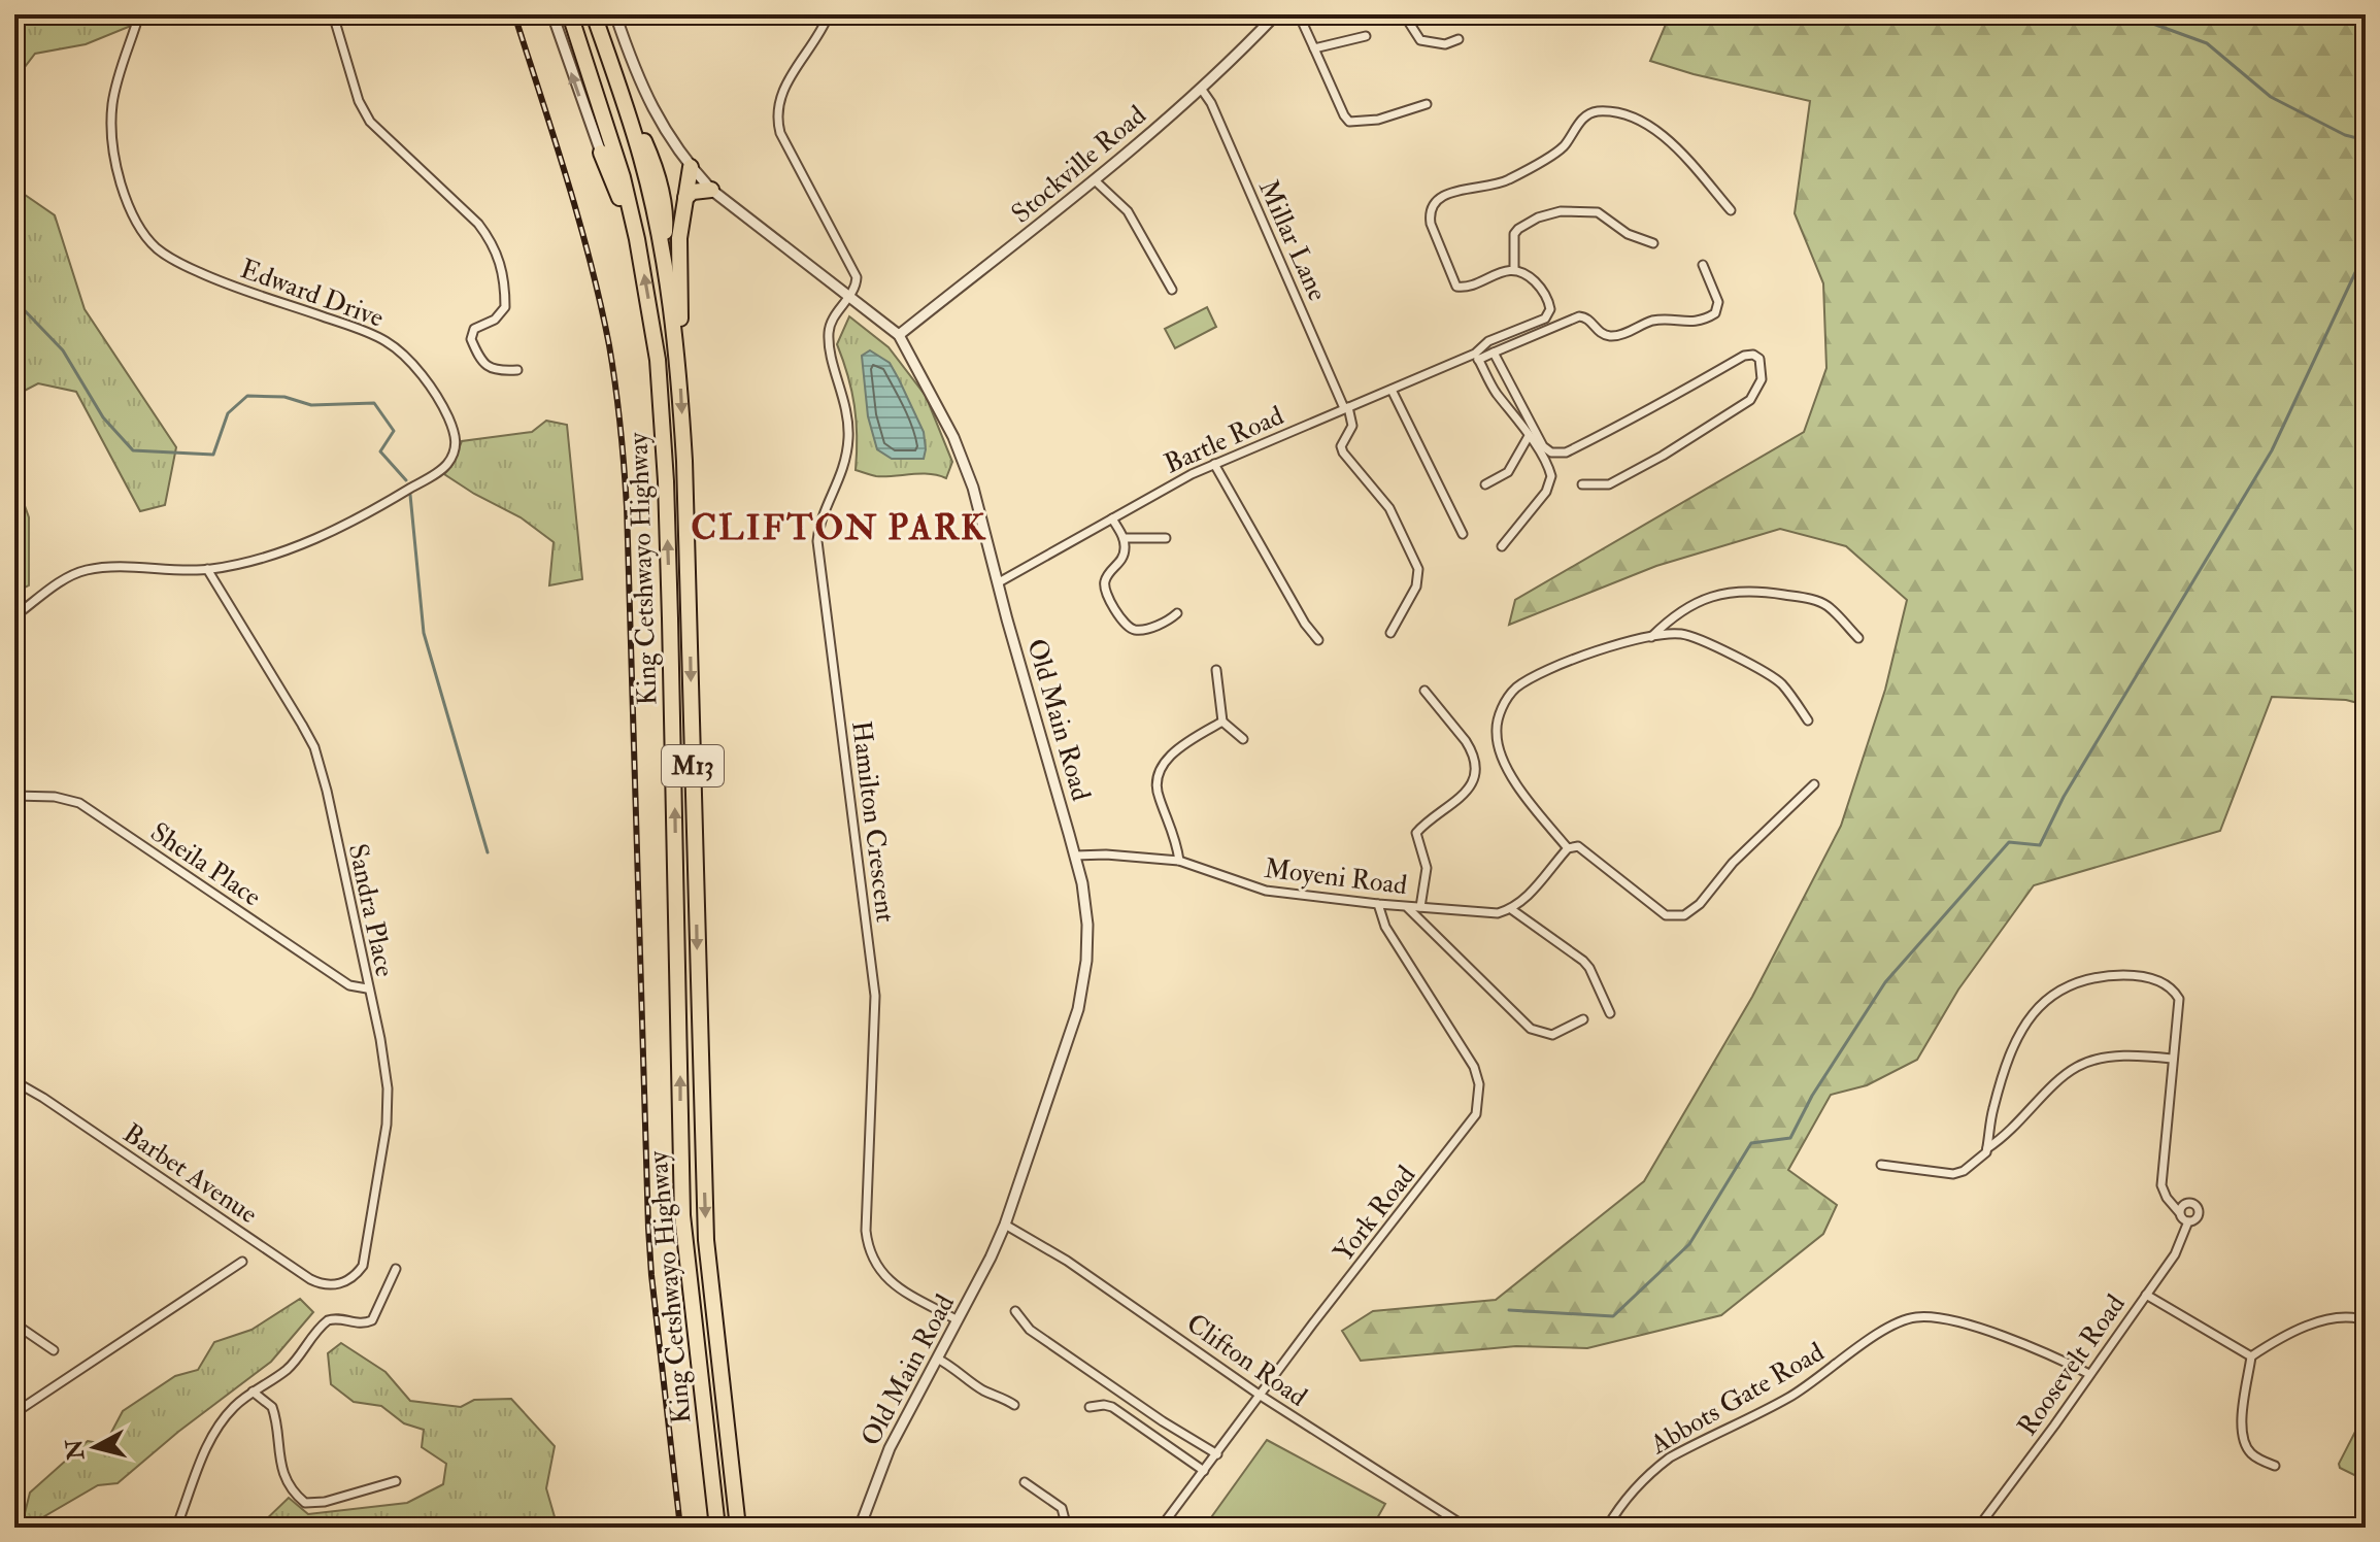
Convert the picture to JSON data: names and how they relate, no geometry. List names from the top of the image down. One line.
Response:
{"streets":{"highway":["King Cetshwayo Highway","M13"],"street":["Stockville Road","Millar Lane","Edward Drive","Bartle Road","Old Main Road","Hamilton Crescent","Sheila Place","Moyeni Road","Sandra Place","Barbet Avenue","York Road","Clifton Road","Roosevelt Road","Abbots Gate Road"]},"crossings":[["Stockville Road","Millar Lane"],["Stockville Road","Old Main Road"],["Millar Lane","Bartle Road"],["Edward Drive","Sandra Place"],["Bartle Road","Old Main Road"],["Old Main Road","Hamilton Crescent"],["Old Main Road","Moyeni Road"],["Old Main Road","Clifton Road"],["Sheila Place","Sandra Place"],["Moyeni Road","York Road"],["Sandra Place","Barbet Avenue"],["York Road","Clifton Road"],["Roosevelt Road","Abbots Gate Road"]],"districts":["CLIFTON PARK"],"north":"left"}
